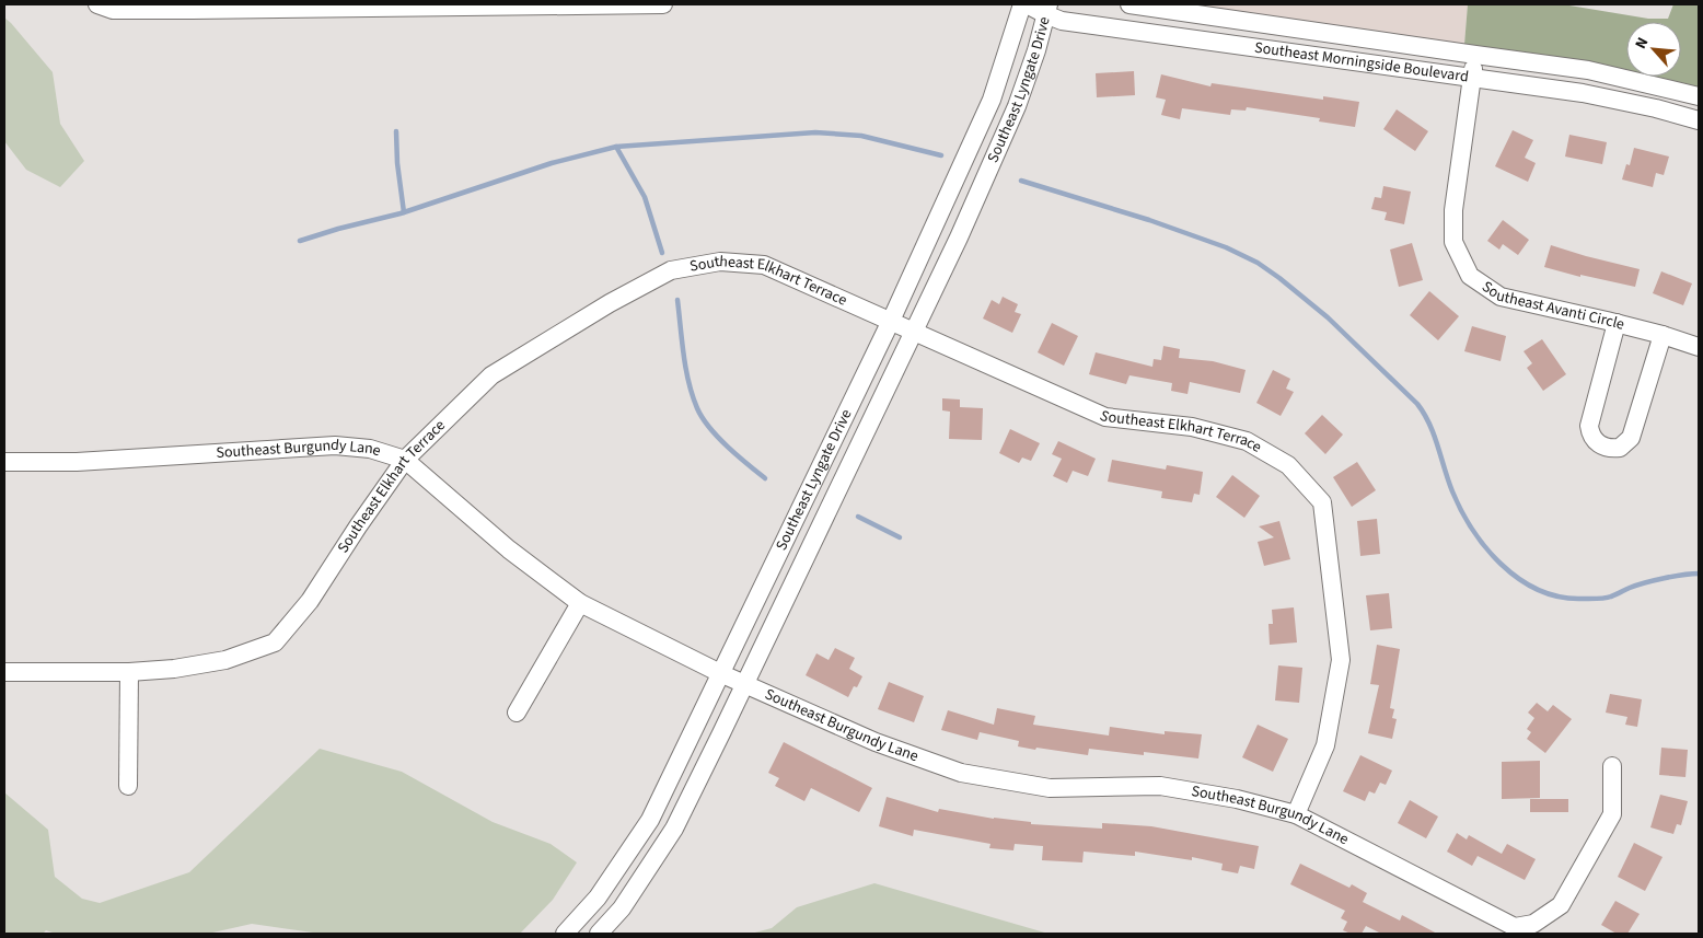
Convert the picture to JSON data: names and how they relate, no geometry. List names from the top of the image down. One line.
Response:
{"streets":{"street":["Southeast Morningside Boulevard","Southeast Lyngate Drive","Southeast Elkhart Terrace","Southeast Avanti Circle","Southeast Burgundy Lane"]},"crossings":[["Southeast Morningside Boulevard","Southeast Lyngate Drive"],["Southeast Morningside Boulevard","Southeast Avanti Circle"],["Southeast Lyngate Drive","Southeast Elkhart Terrace"],["Southeast Lyngate Drive","Southeast Burgundy Lane"],["Southeast Elkhart Terrace","Southeast Burgundy Lane"]],"north":"top left"}
